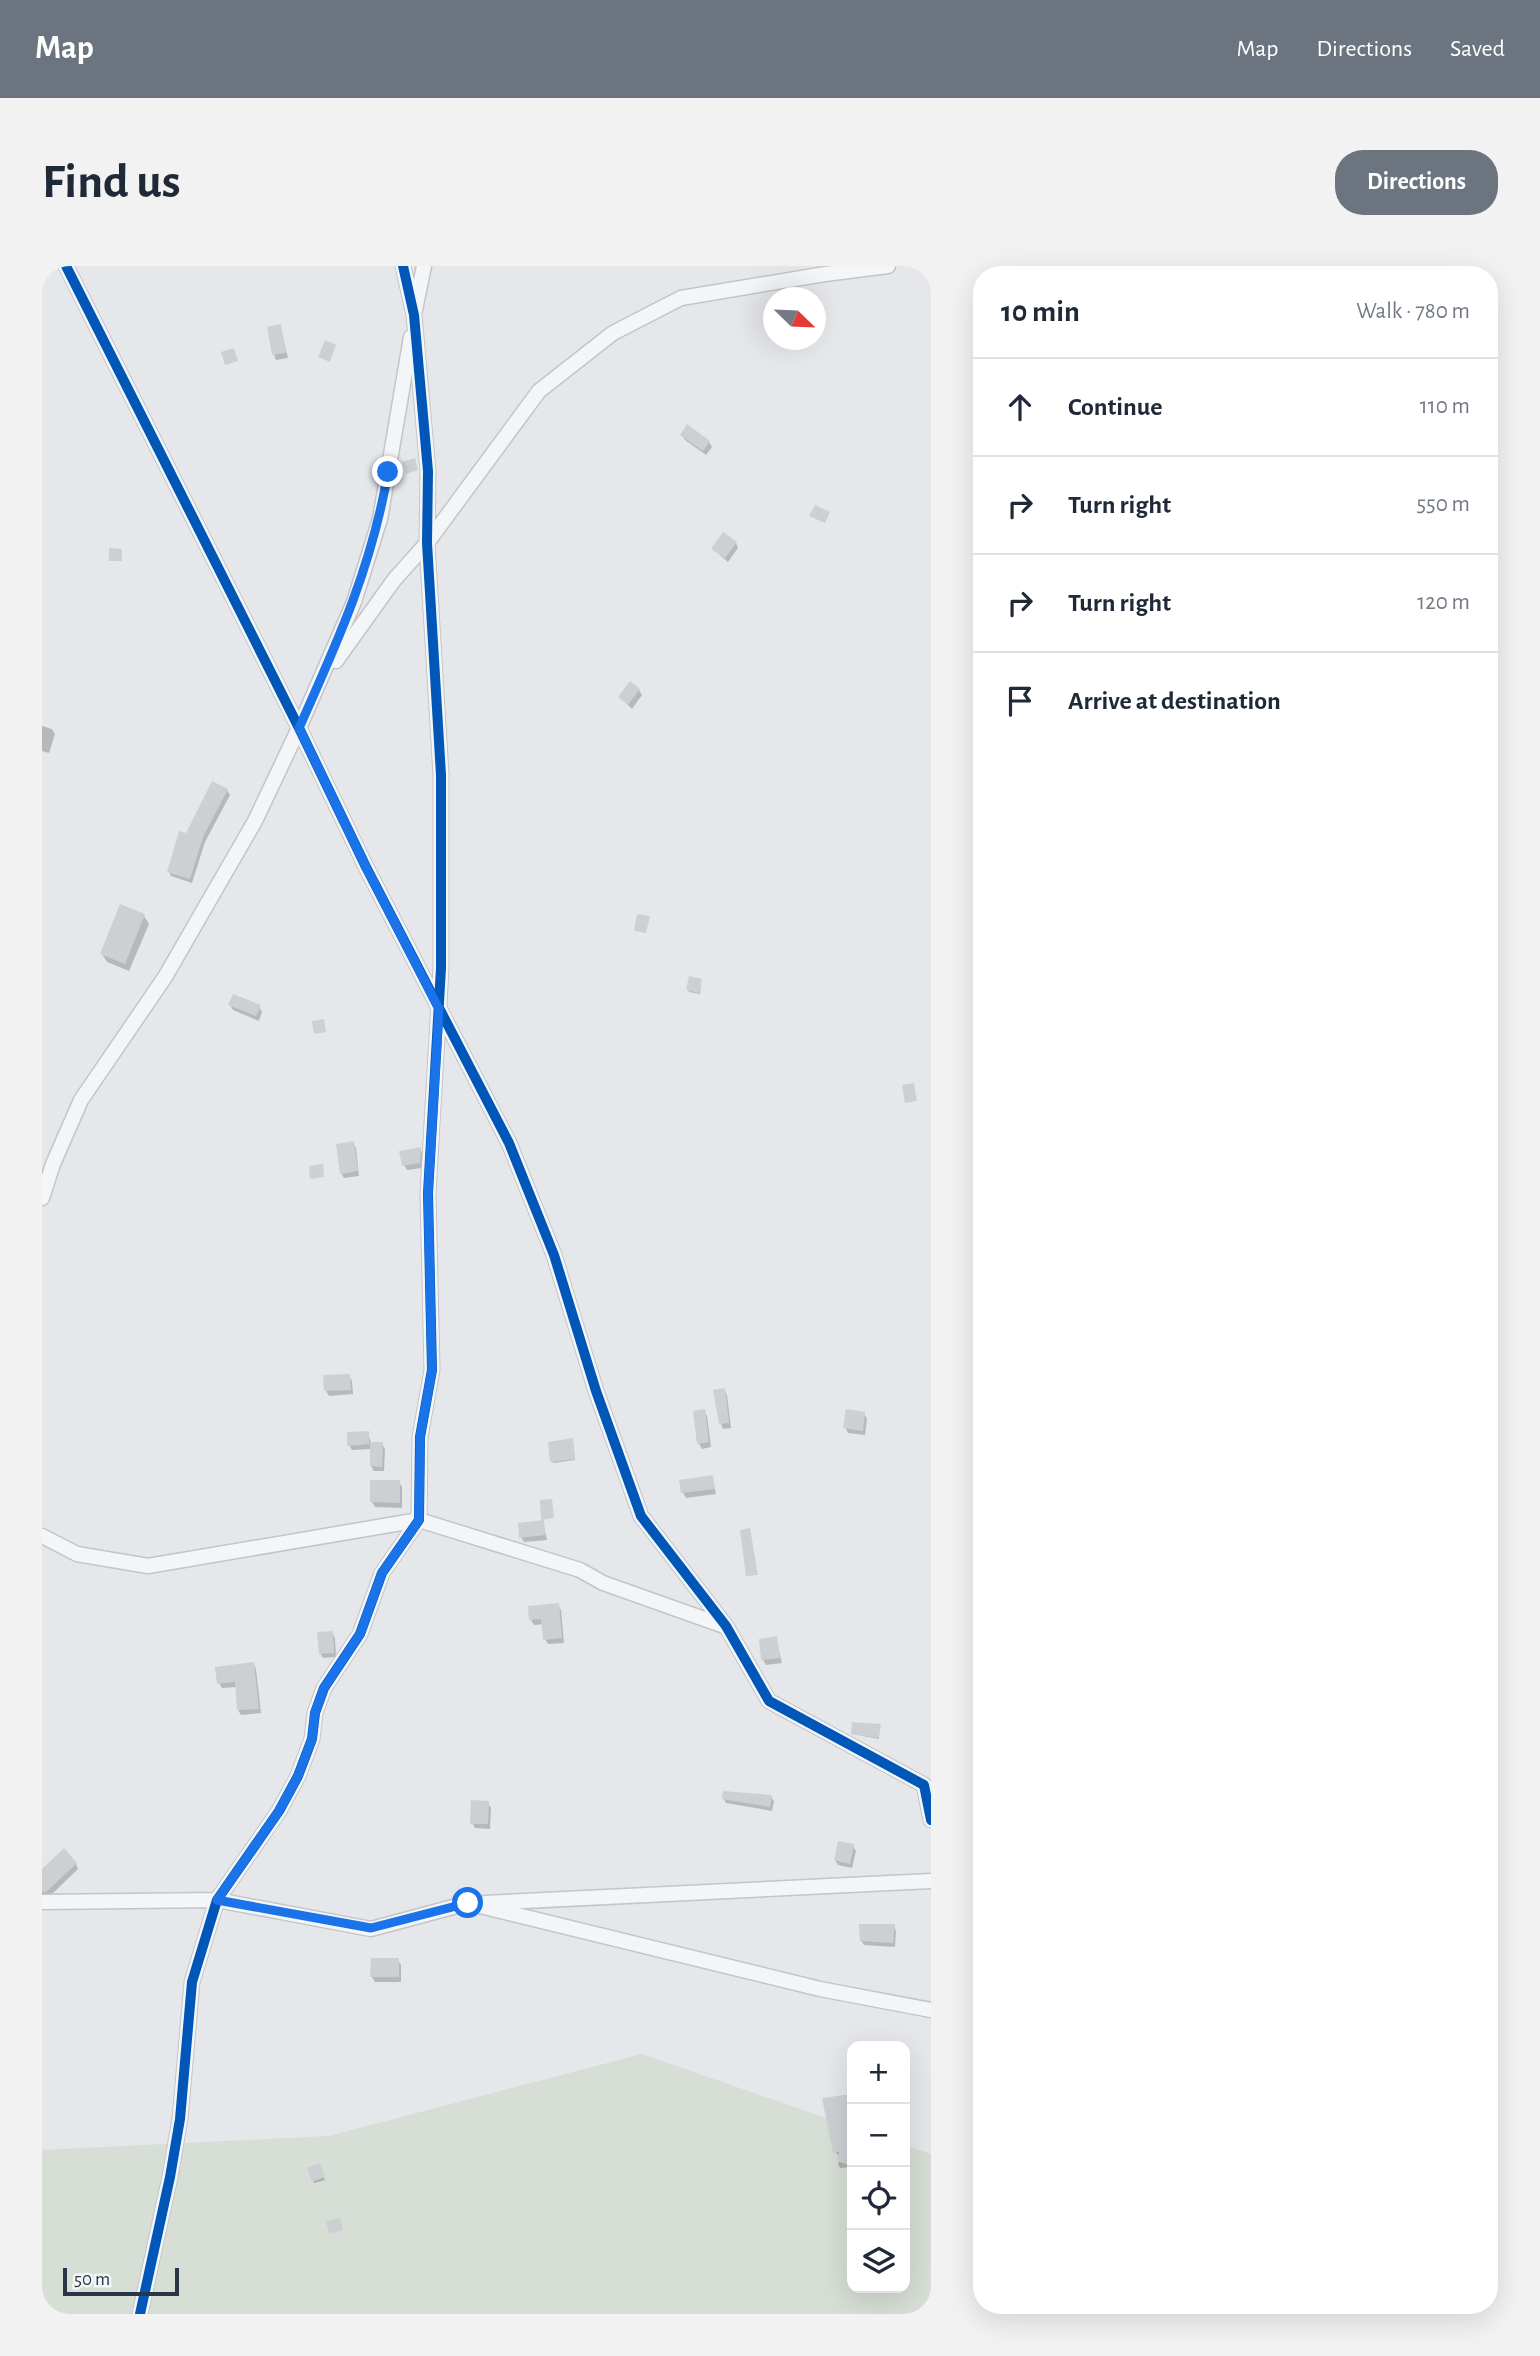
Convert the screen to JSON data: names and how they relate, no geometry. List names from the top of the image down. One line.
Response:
{"scale_bar":"50 m","north":"bottom right","page":{"header":"Map","nav":["Map","Directions","Saved"],"buttons":"Directions","title":"Find us","heading":["10 min","Walk · 780 m"],"list":[["Continue","110 m"],["Turn right","550 m"],["Turn right","120 m"],"Arrive at destination"],"map_buttons":["+","−"],"scale":"50 m"}}
